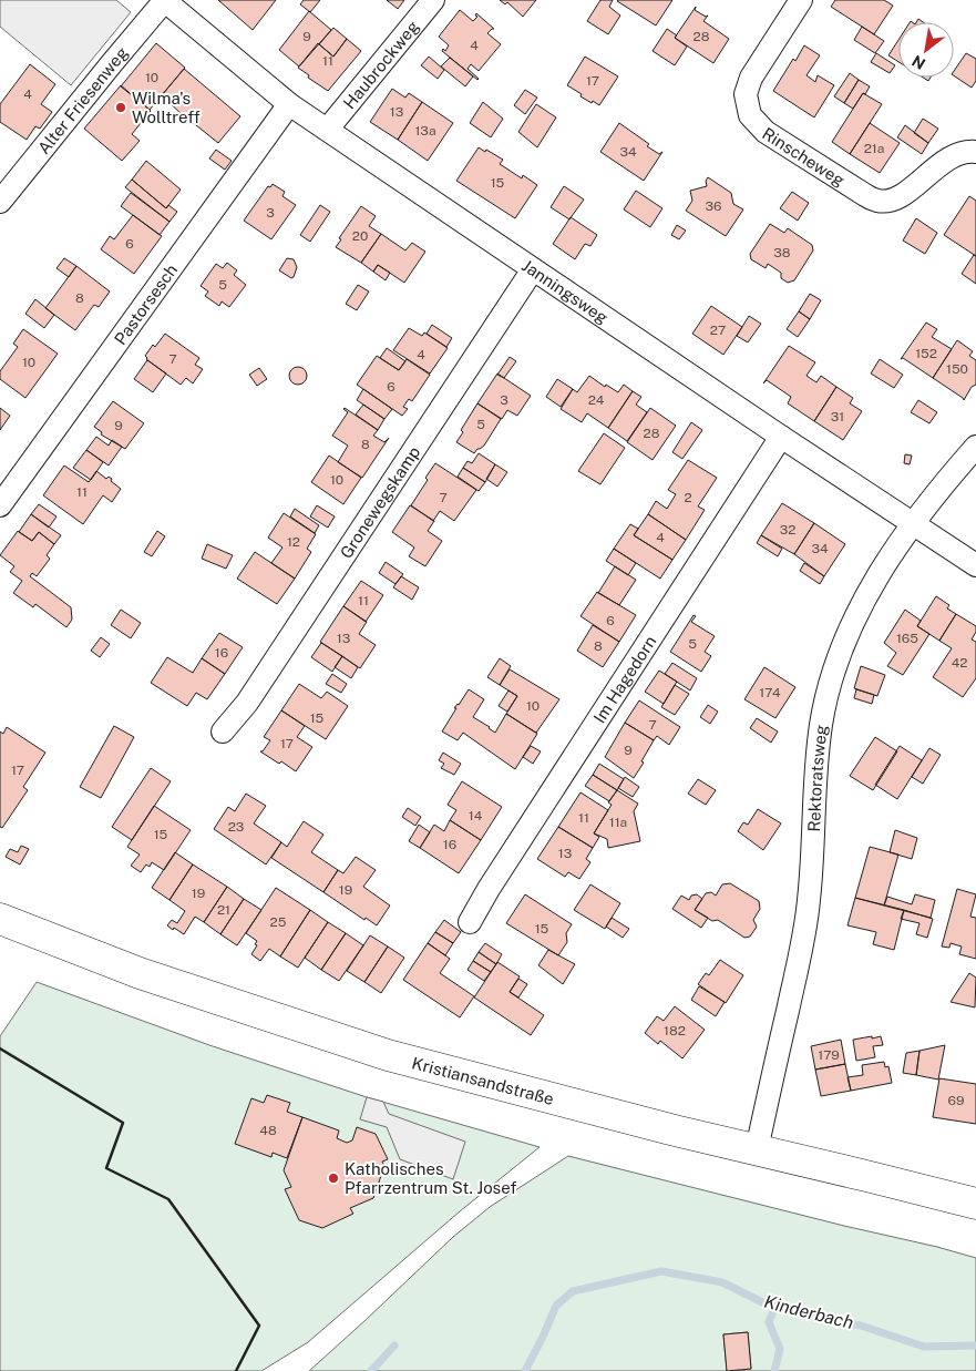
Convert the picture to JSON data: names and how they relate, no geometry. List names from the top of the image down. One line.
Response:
{"streets":{"street":["Haubrockweg","Alter Friesenweg","Rinscheweg","Janningsweg","Pastorsesch","Gronewegskamp","Im Hagedorn","Rektoratsweg","Kristiansandstraße"]},"crossings":[["Haubrockweg","Janningsweg"],["Alter Friesenweg","Janningsweg"],["Janningsweg","Pastorsesch"],["Janningsweg","Gronewegskamp"],["Janningsweg","Im Hagedorn"],["Janningsweg","Rektoratsweg"],["Rektoratsweg","Kristiansandstraße"]],"water":["Kinderbach"],"places":["Wilma's Wolltreff","Katholisches Pfarrzentrum St. Josef"],"house_numbers":["9","28","4","11","10","17","4","13","13a","21a","34","15","36","3","20","6","38","5","8","27","152","4","7","10","150","6","3","24","31","5","9","28","8","10","11","7","2","32","4","12","34","11","6","13","165","5","8","16","42","174","10","15","7","17","9","17","14","11","11a","23","15","16","13","19","19","21","25","15","182","179","69","48"],"north":"bottom left"}
